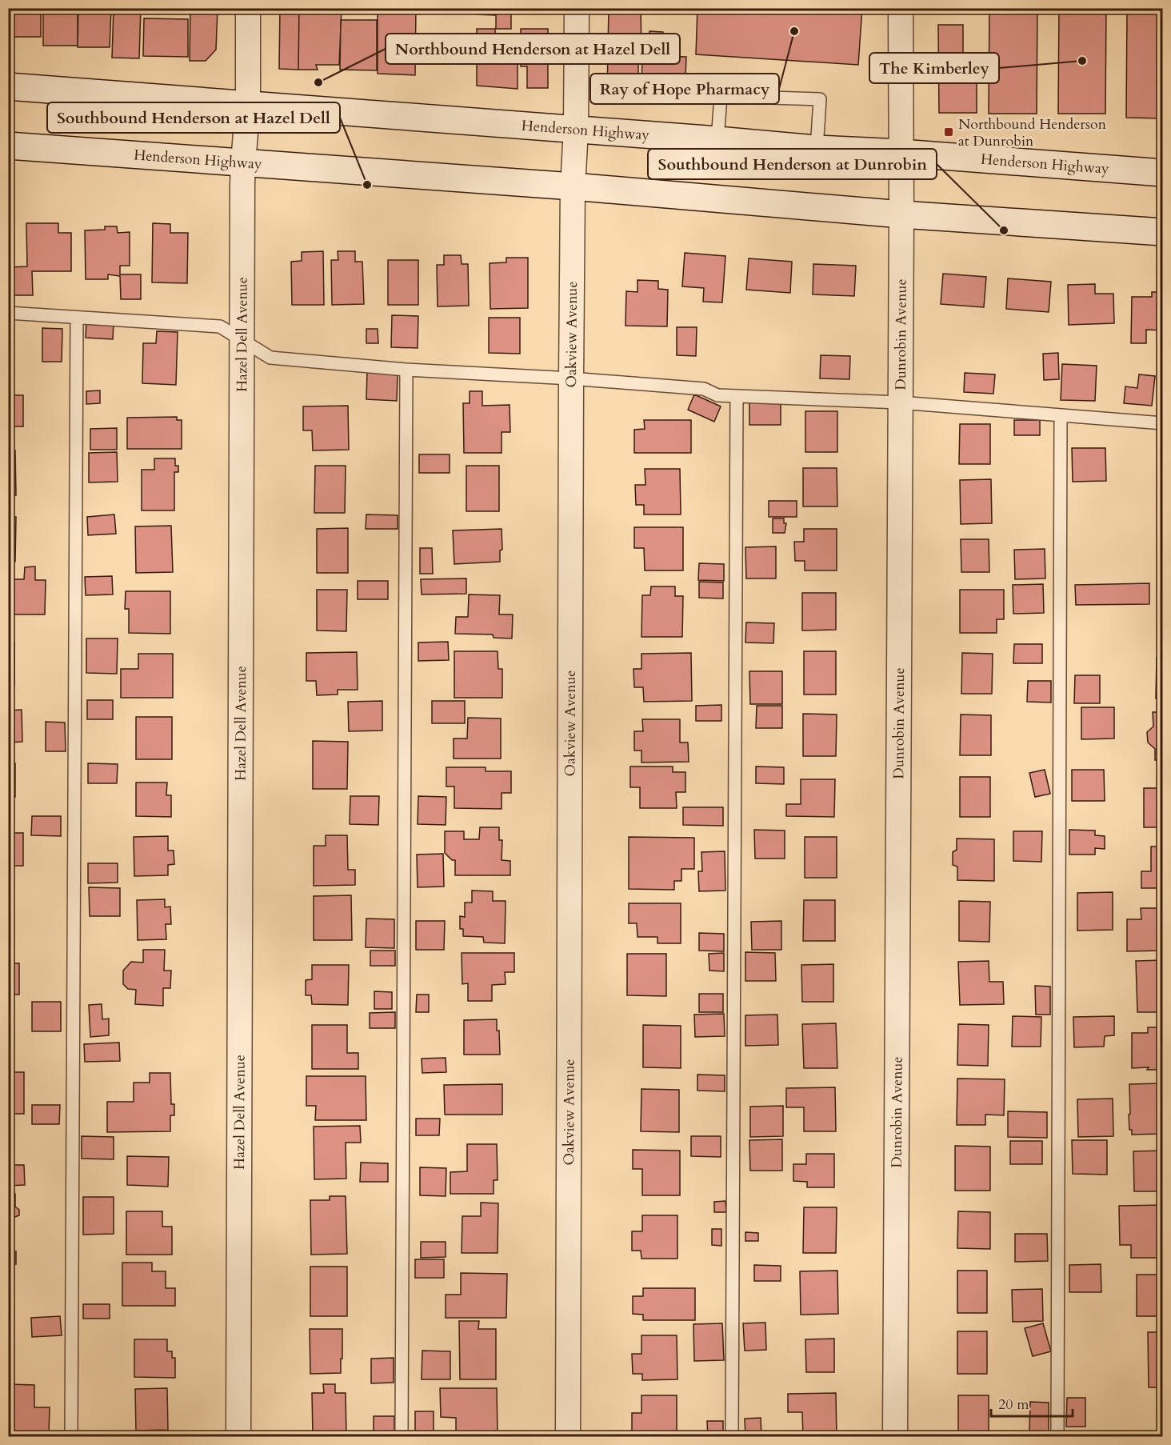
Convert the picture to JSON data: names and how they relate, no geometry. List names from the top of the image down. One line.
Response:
{"streets":{"main road":["Henderson Highway"],"street":["Hazel Dell Avenue","Oakview Avenue","Dunrobin Avenue"]},"crossings":[["Henderson Highway","Hazel Dell Avenue"],["Henderson Highway","Oakview Avenue"],["Henderson Highway","Dunrobin Avenue"]],"places":{"other":["Ray of Hope Pharmacy","The Kimberley","Northbound Henderson at Hazel Dell","Southbound Henderson at Hazel Dell","Southbound Henderson at Dunrobin"],"transit":["Northbound Henderson at Dunrobin"]},"scale_bar":"20 m"}
